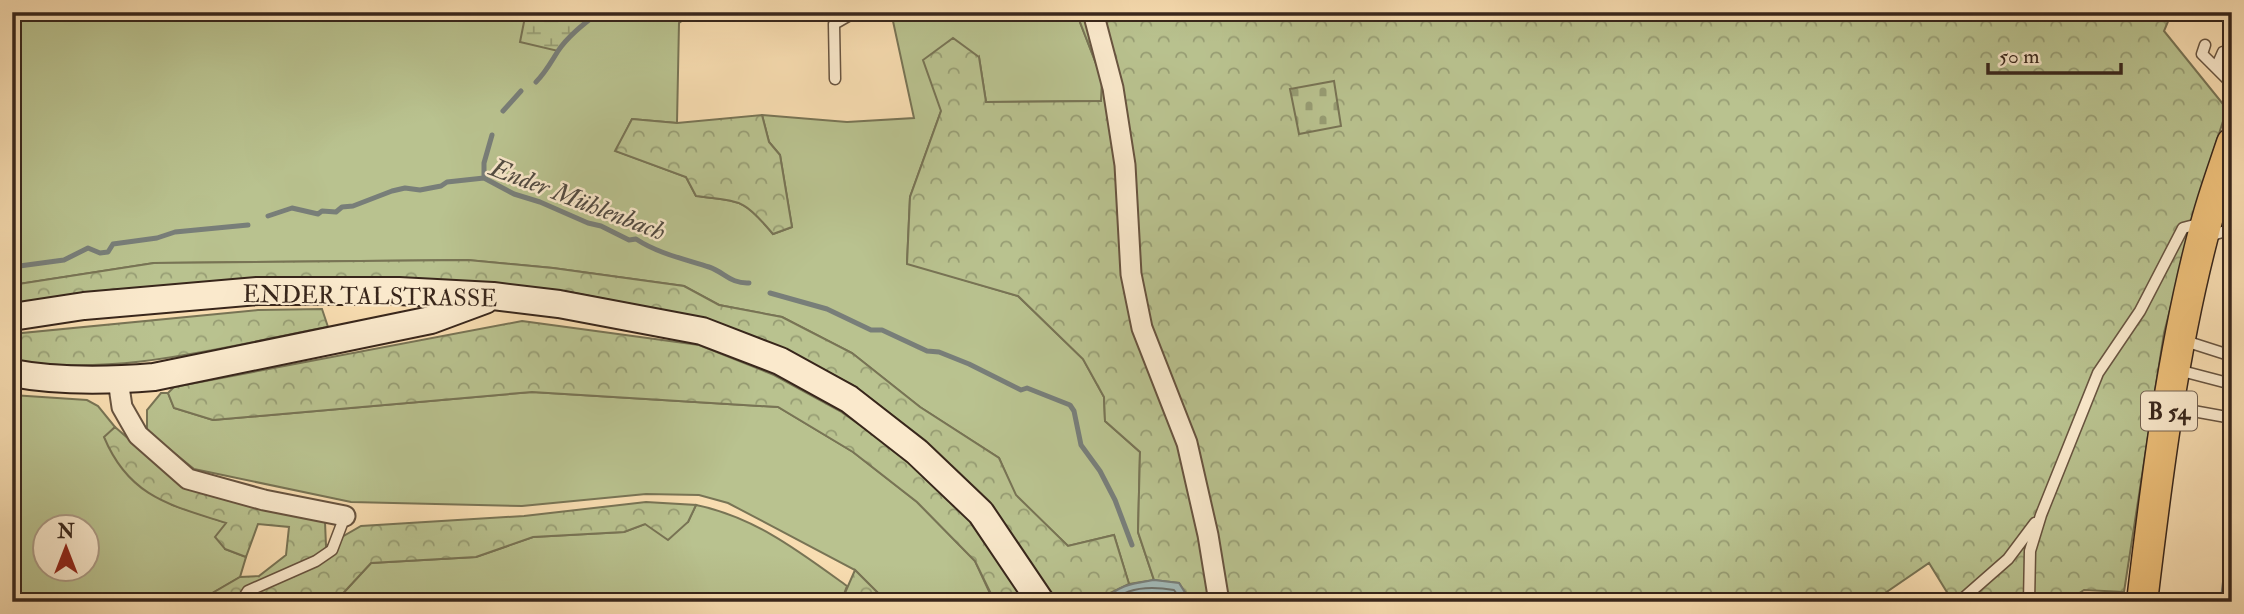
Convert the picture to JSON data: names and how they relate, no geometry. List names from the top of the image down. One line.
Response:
{"streets":{"main road":["ENDER TALSTRASSE","B 54"]},"water":["Ender Mühlenbach"],"scale_bar":"50 m","north":"top"}
